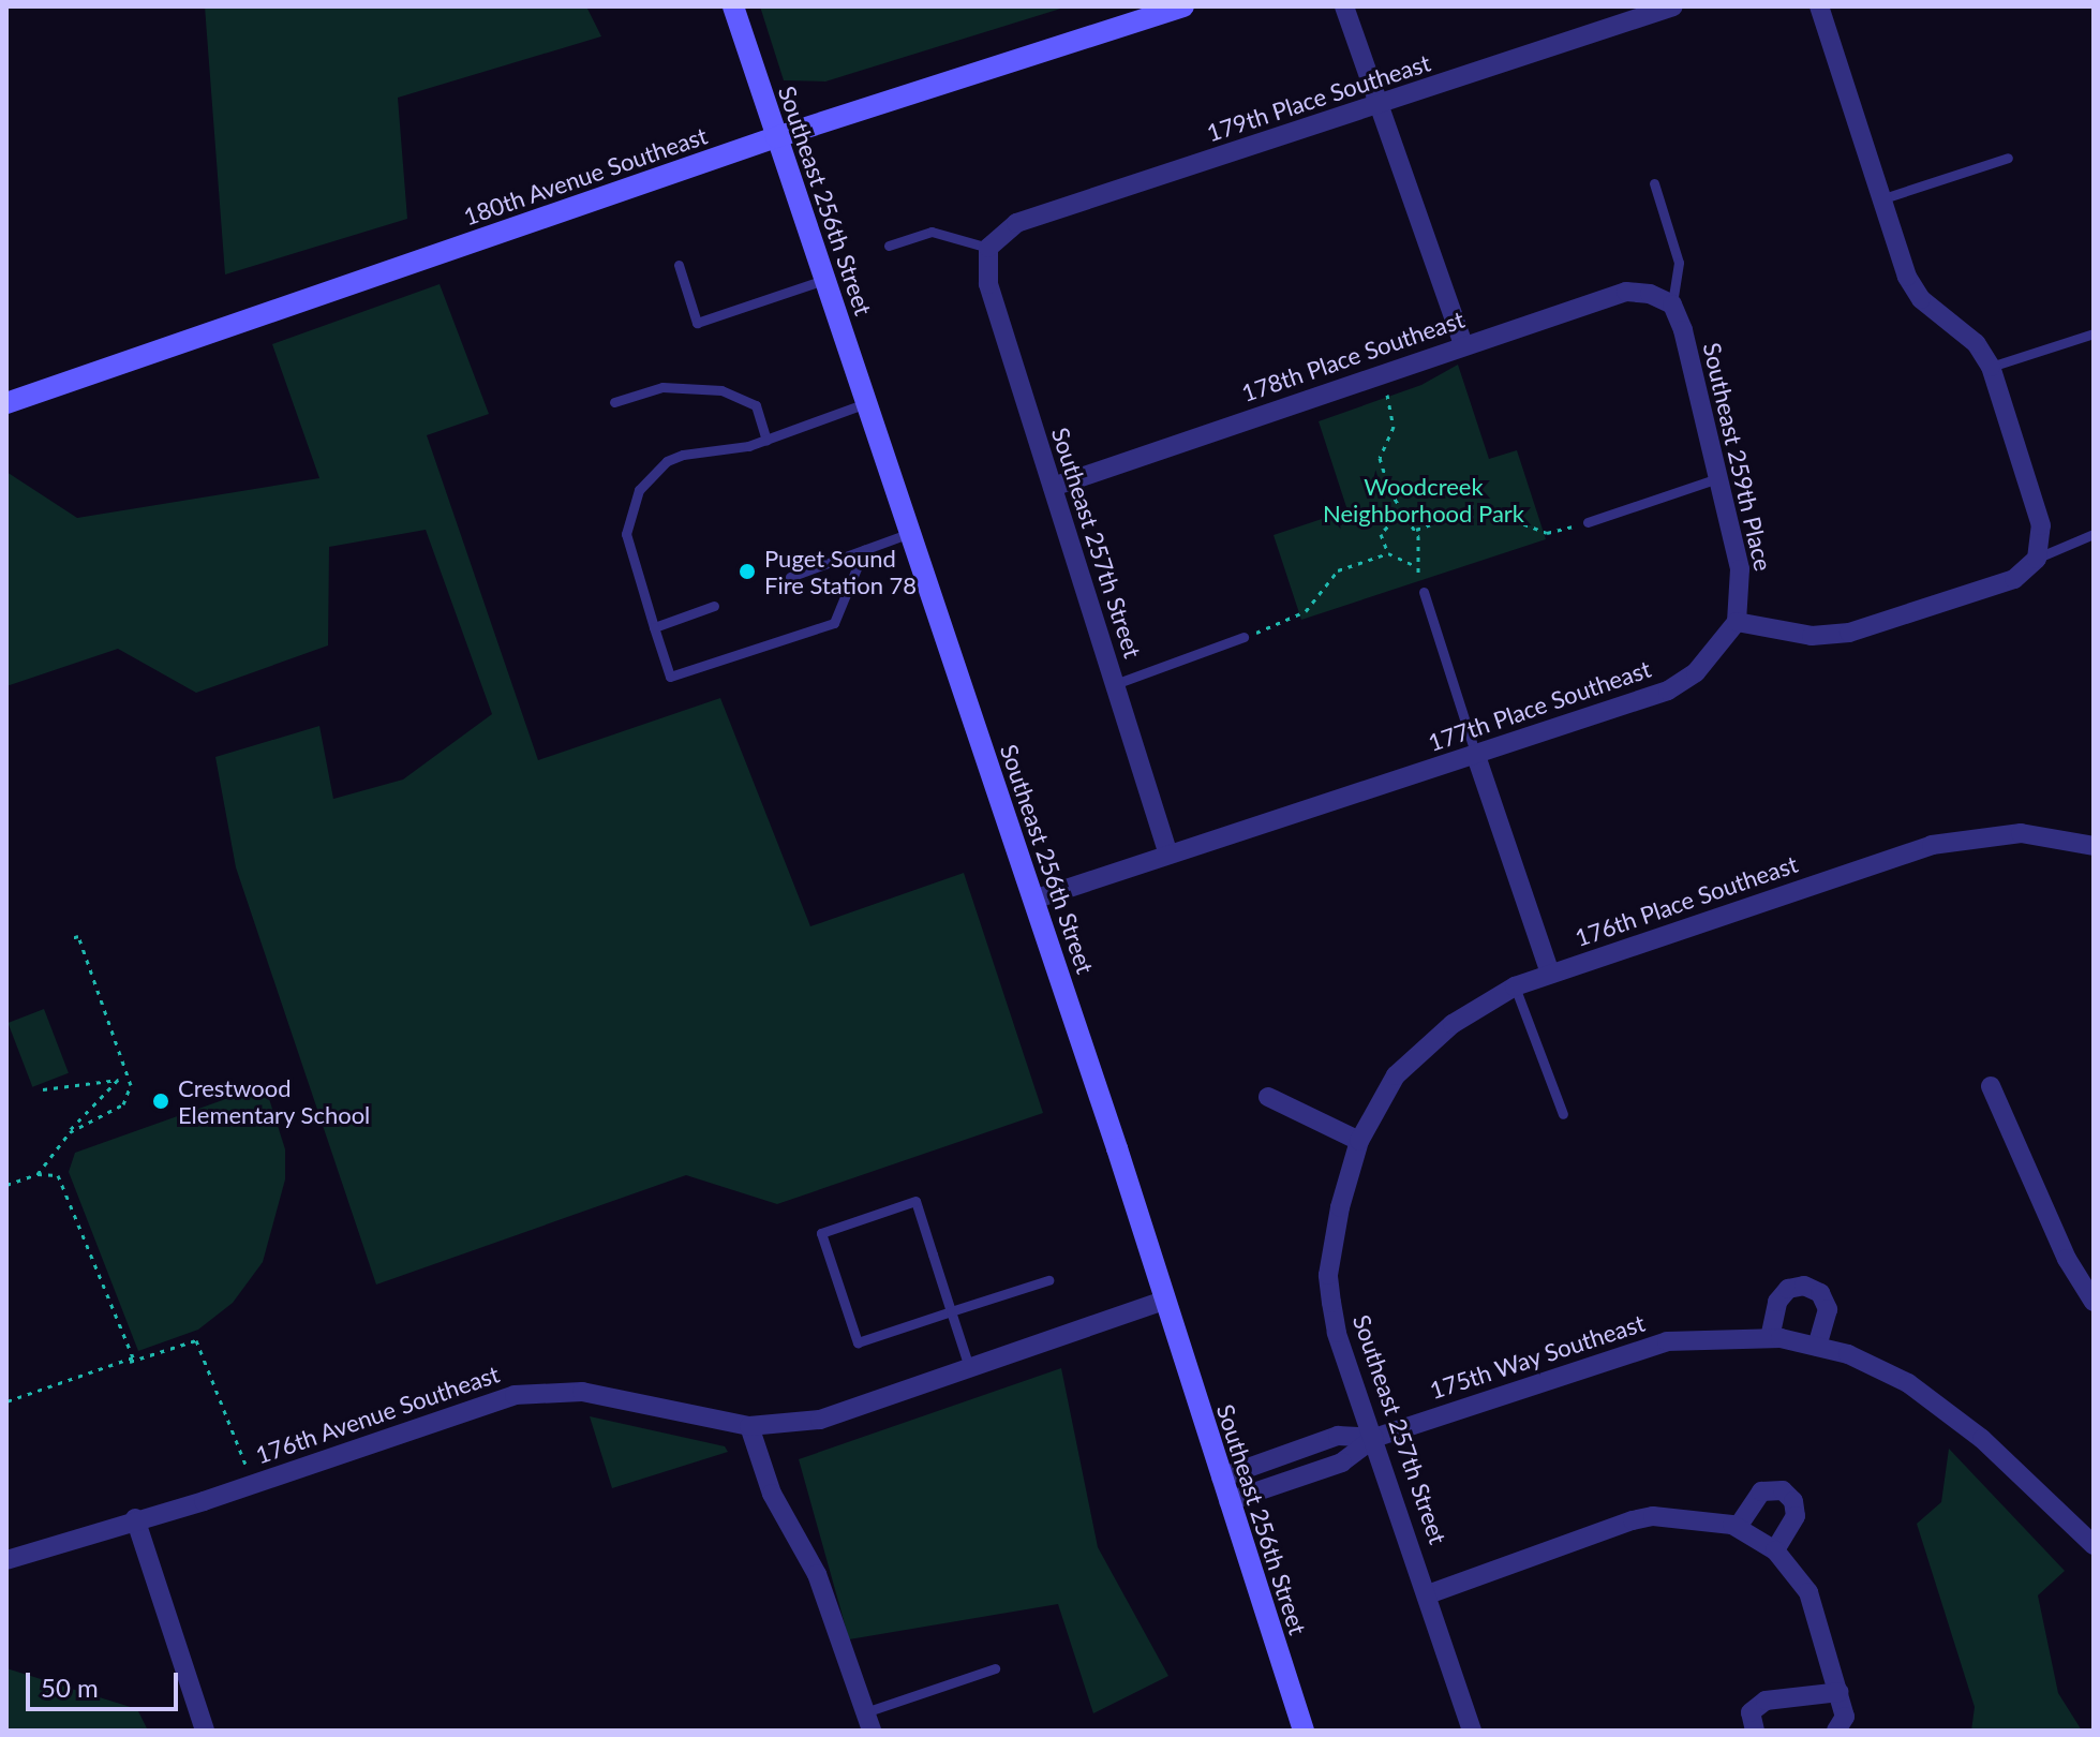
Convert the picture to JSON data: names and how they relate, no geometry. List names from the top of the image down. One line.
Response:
{"streets":{"main road":["180th Avenue Southeast","Southeast 256th Street"],"street":["179th Place Southeast","178th Place Southeast","Southeast 259th Place","Southeast 257th Street","177th Place Southeast","176th Place Southeast","175th Way Southeast","176th Avenue Southeast"]},"crossings":[["179th Place Southeast","Southeast 257th Street"],["180th Avenue Southeast","Southeast 256th Street"],["Southeast 256th Street","177th Place Southeast"],["Southeast 256th Street","175th Way Southeast"],["Southeast 256th Street","176th Avenue Southeast"],["178th Place Southeast","Southeast 259th Place"],["178th Place Southeast","Southeast 257th Street"],["Southeast 259th Place","177th Place Southeast"],["Southeast 257th Street","177th Place Southeast"],["Southeast 257th Street","176th Place Southeast"],["Southeast 257th Street","175th Way Southeast"]],"parks":["Woodcreek Neighborhood Park"],"places":["Puget Sound Fire Station 78","Crestwood Elementary School"],"scale_bar":"50 m"}
